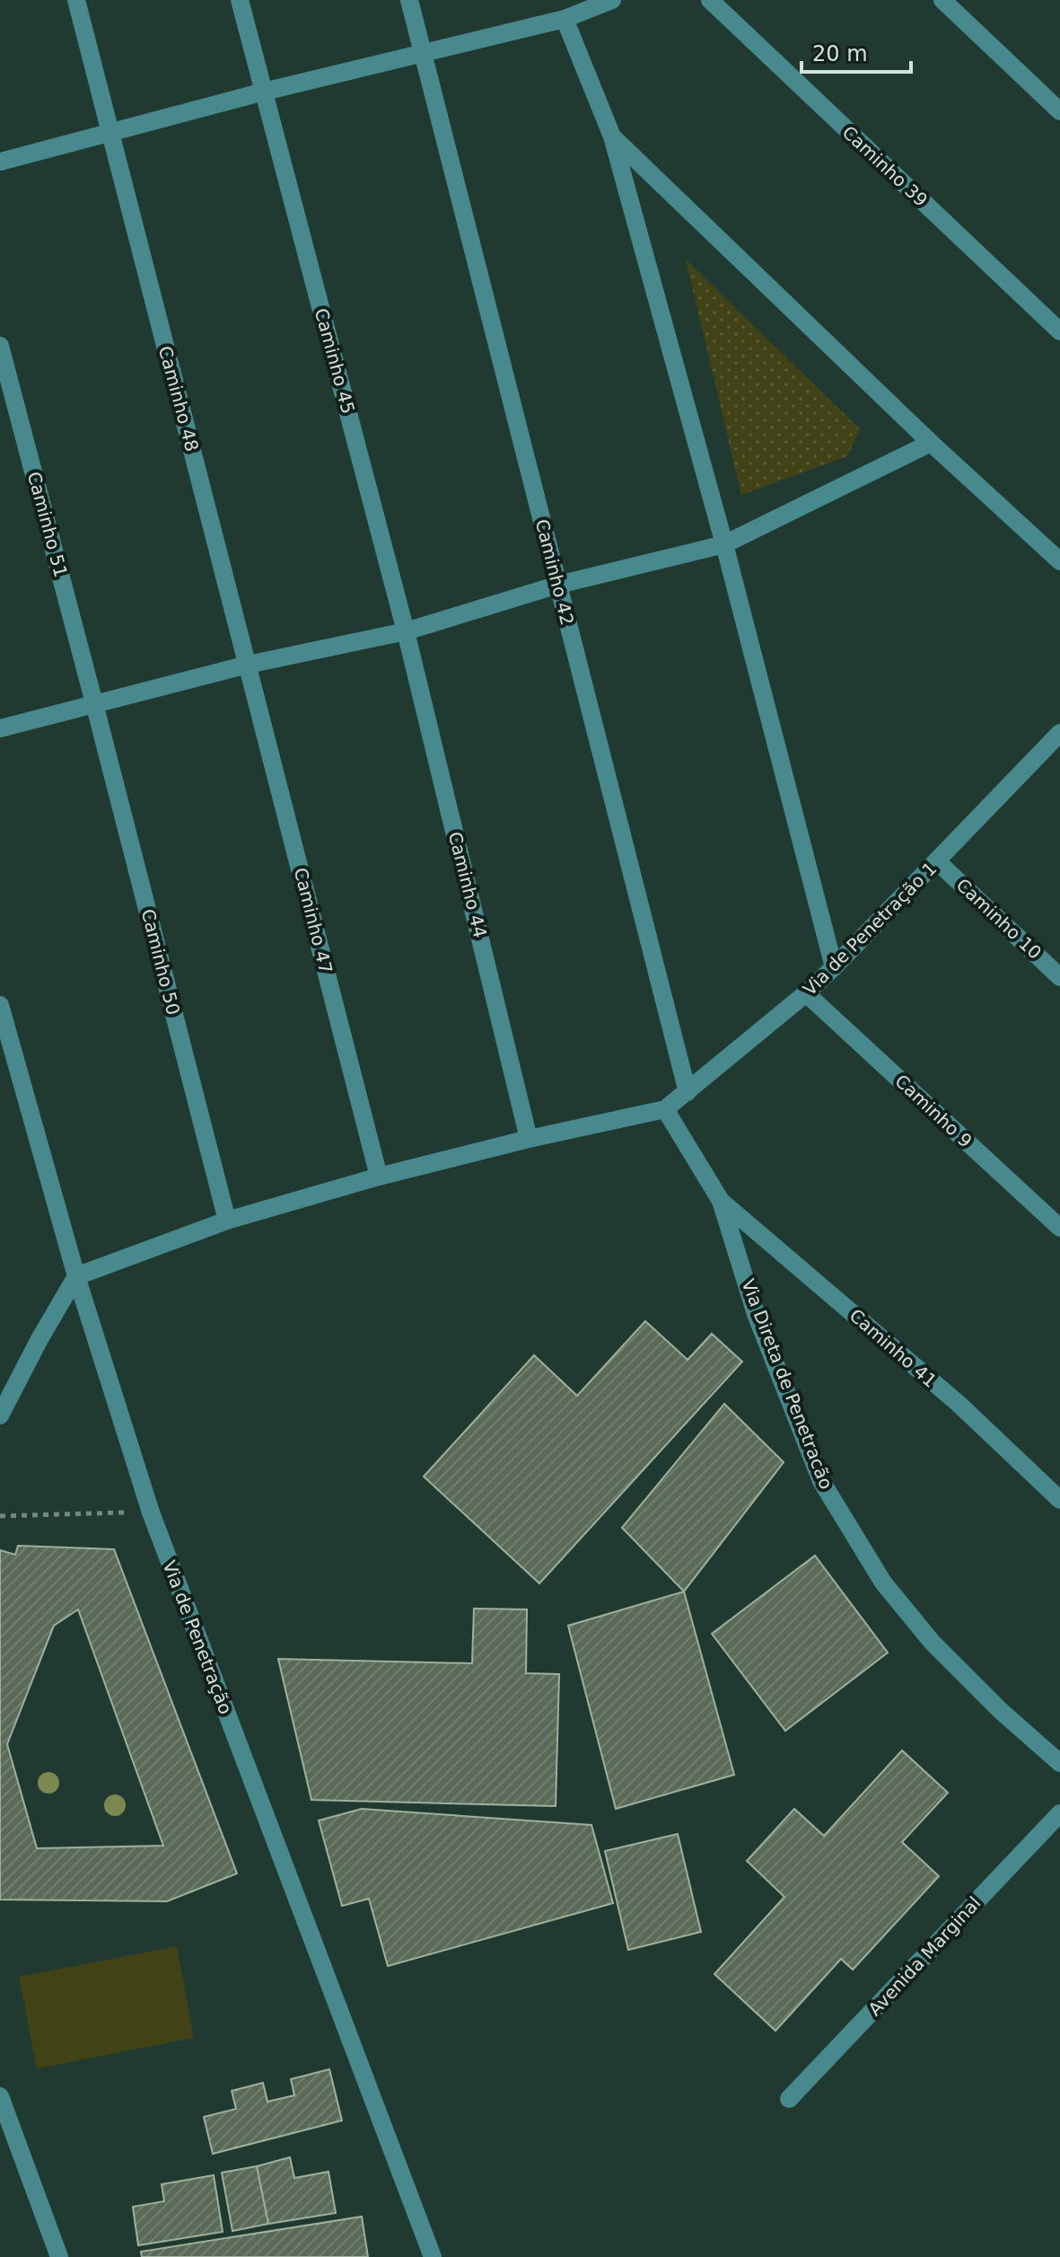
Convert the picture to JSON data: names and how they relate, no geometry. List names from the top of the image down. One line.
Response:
{"streets":{"street":["Caminho 39","Caminho 45","Caminho 48","Caminho 51","Caminho 42","Caminho 44","Caminho 10","Caminho 47","Via de Penetração 1","Caminho 50","Caminho 9","Caminho 41","Via Direta de Penetracão","Via de Penetração","Avenida Marginal"]},"crossings":[["Caminho 45","Caminho 44"],["Caminho 48","Caminho 47"],["Caminho 51","Caminho 50"],["Caminho 42","Via de Penetração 1"],["Caminho 10","Via de Penetração 1"],["Via de Penetração 1","Caminho 9"],["Via de Penetração 1","Via Direta de Penetracão"],["Caminho 41","Via Direta de Penetracão"]],"scale_bar":"20 m"}
